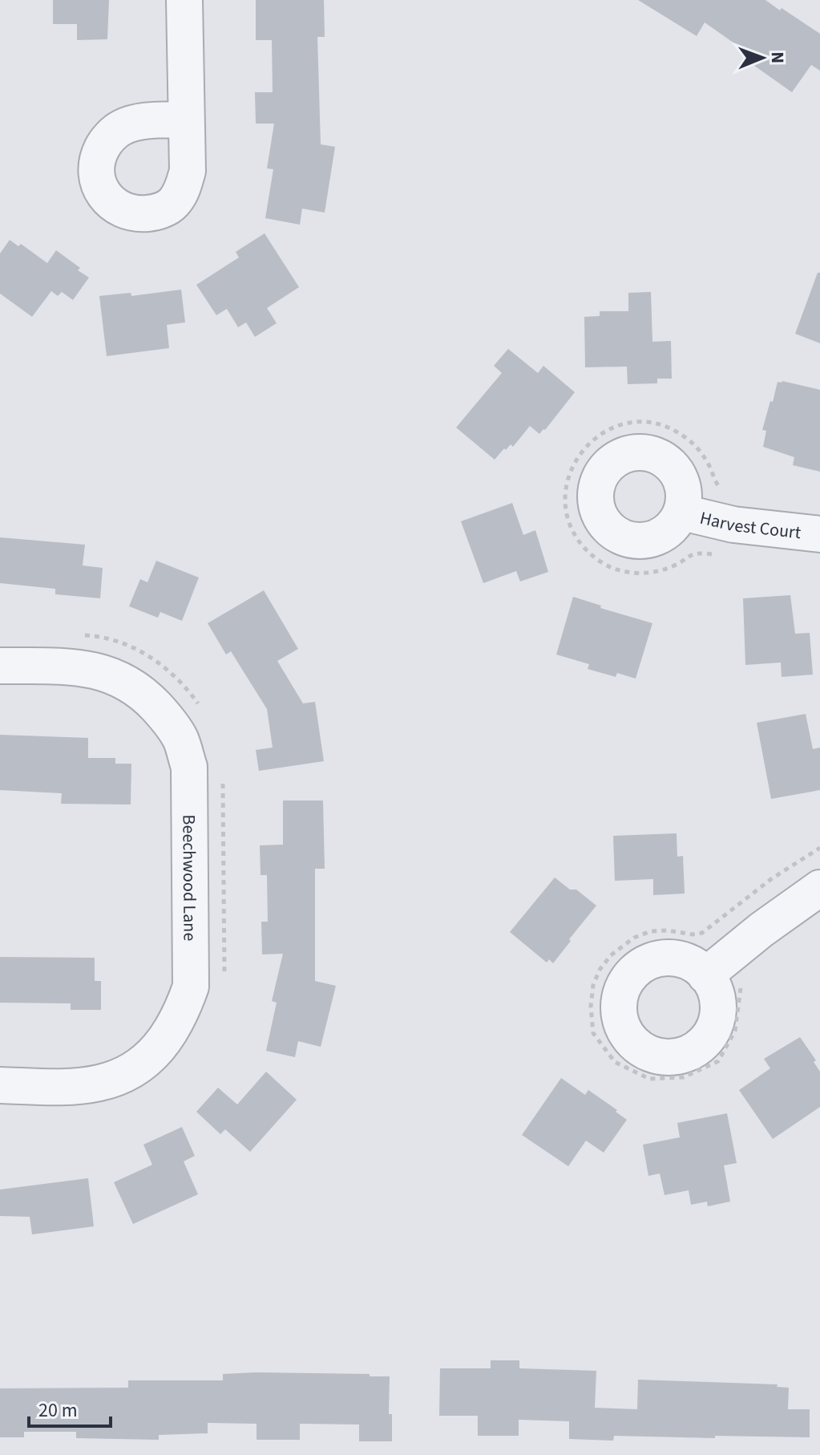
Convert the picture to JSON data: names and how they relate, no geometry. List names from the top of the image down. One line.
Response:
{"streets":{"street":["Harvest Court","Beechwood Lane"]},"scale_bar":"20 m","north":"right"}
